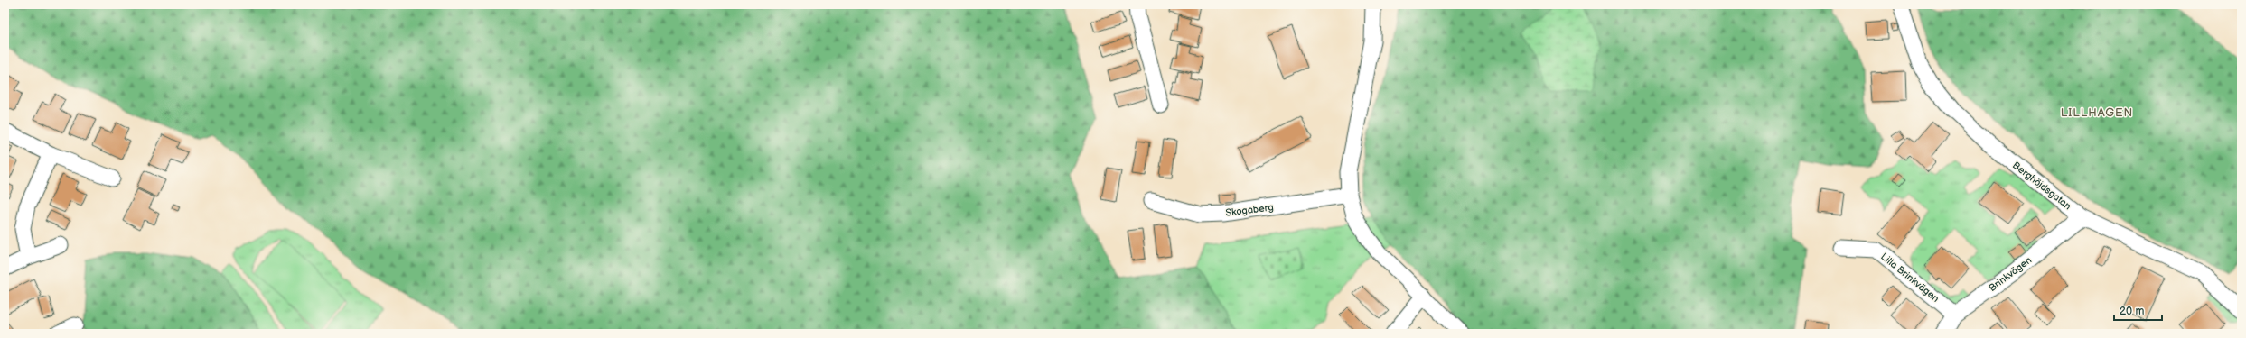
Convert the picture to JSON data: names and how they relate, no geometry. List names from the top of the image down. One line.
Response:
{"streets":{"street":["Berghöjdsgatan","Skogaberg","Brinkvägen","Lilla Brinkvägen"]},"crossings":[["Berghöjdsgatan","Brinkvägen"],["Brinkvägen","Lilla Brinkvägen"]],"districts":["LILLHAGEN"],"scale_bar":"20 m"}
